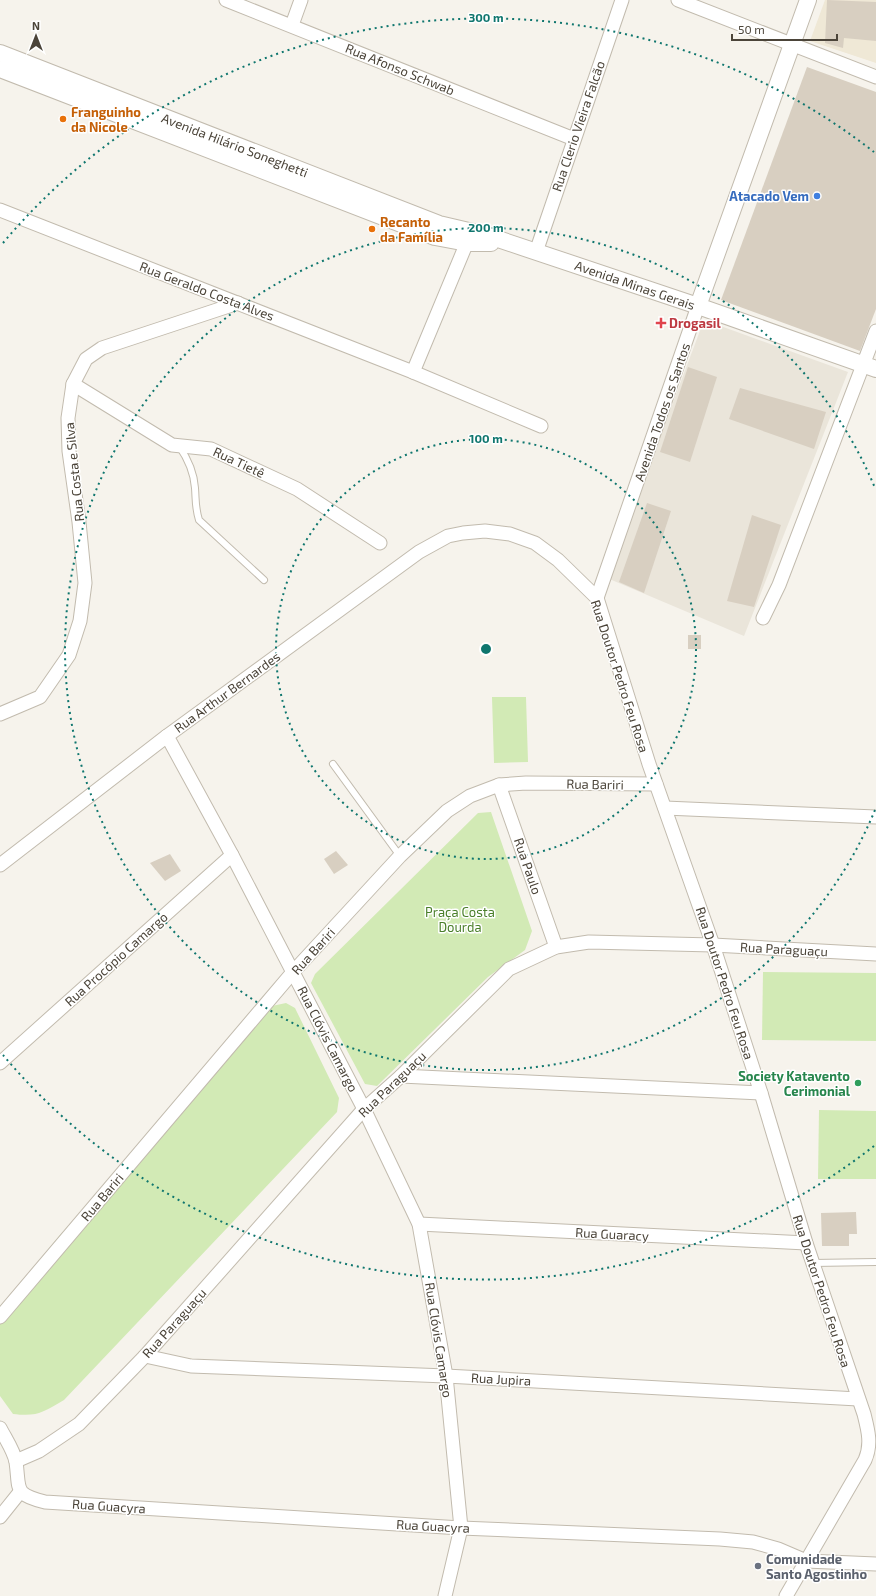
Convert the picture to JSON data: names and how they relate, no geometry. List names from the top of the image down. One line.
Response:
{"streets":{"street":["Rua Afonso Schwab","Rua Clerio Vieira Falcão","Avenida Hilário Soneghetti","Avenida Minas Gerais","Rua Geraldo Costa Alves","Avenida Todos os Santos","Rua Tietê","Rua Costa e Silva","Rua Doutor Pedro Feu Rosa","Rua Arthur Bernardes","Rua Bariri","Rua Paulo","Rua Paraguaçu","Rua Procópio Camargo","Rua Clóvis Camargo","Rua Guaracy","Rua Jupira","Rua Guacyra"]},"crossings":[["Rua Afonso Schwab","Rua Clerio Vieira Falcão"],["Rua Clerio Vieira Falcão","Avenida Minas Gerais"],["Avenida Hilário Soneghetti","Avenida Minas Gerais"],["Avenida Minas Gerais","Avenida Todos os Santos"],["Rua Geraldo Costa Alves","Rua Costa e Silva"],["Avenida Todos os Santos","Rua Doutor Pedro Feu Rosa"],["Rua Tietê","Rua Costa e Silva"],["Rua Doutor Pedro Feu Rosa","Rua Arthur Bernardes"],["Rua Doutor Pedro Feu Rosa","Rua Bariri"],["Rua Doutor Pedro Feu Rosa","Rua Paraguaçu"],["Rua Doutor Pedro Feu Rosa","Rua Guaracy"],["Rua Doutor Pedro Feu Rosa","Rua Jupira"],["Rua Doutor Pedro Feu Rosa","Rua Guacyra"],["Rua Arthur Bernardes","Rua Clóvis Camargo"],["Rua Bariri","Rua Paulo"],["Rua Bariri","Rua Clóvis Camargo"],["Rua Paulo","Rua Paraguaçu"],["Rua Paraguaçu","Rua Clóvis Camargo"],["Rua Paraguaçu","Rua Jupira"],["Rua Procópio Camargo","Rua Clóvis Camargo"],["Rua Clóvis Camargo","Rua Guaracy"],["Rua Clóvis Camargo","Rua Jupira"],["Rua Clóvis Camargo","Rua Guacyra"]],"parks":["Praça Costa Dourda"],"places":{"other":["Franguinho da Nicole","Atacado Vem","Recanto da Família","Society Katavento Cerimonial","Comunidade Santo Agostinho"],"health":["Drogasil"]},"scale_bar":"50 m","north":"top","rings":["300 m","200 m","100 m"]}
